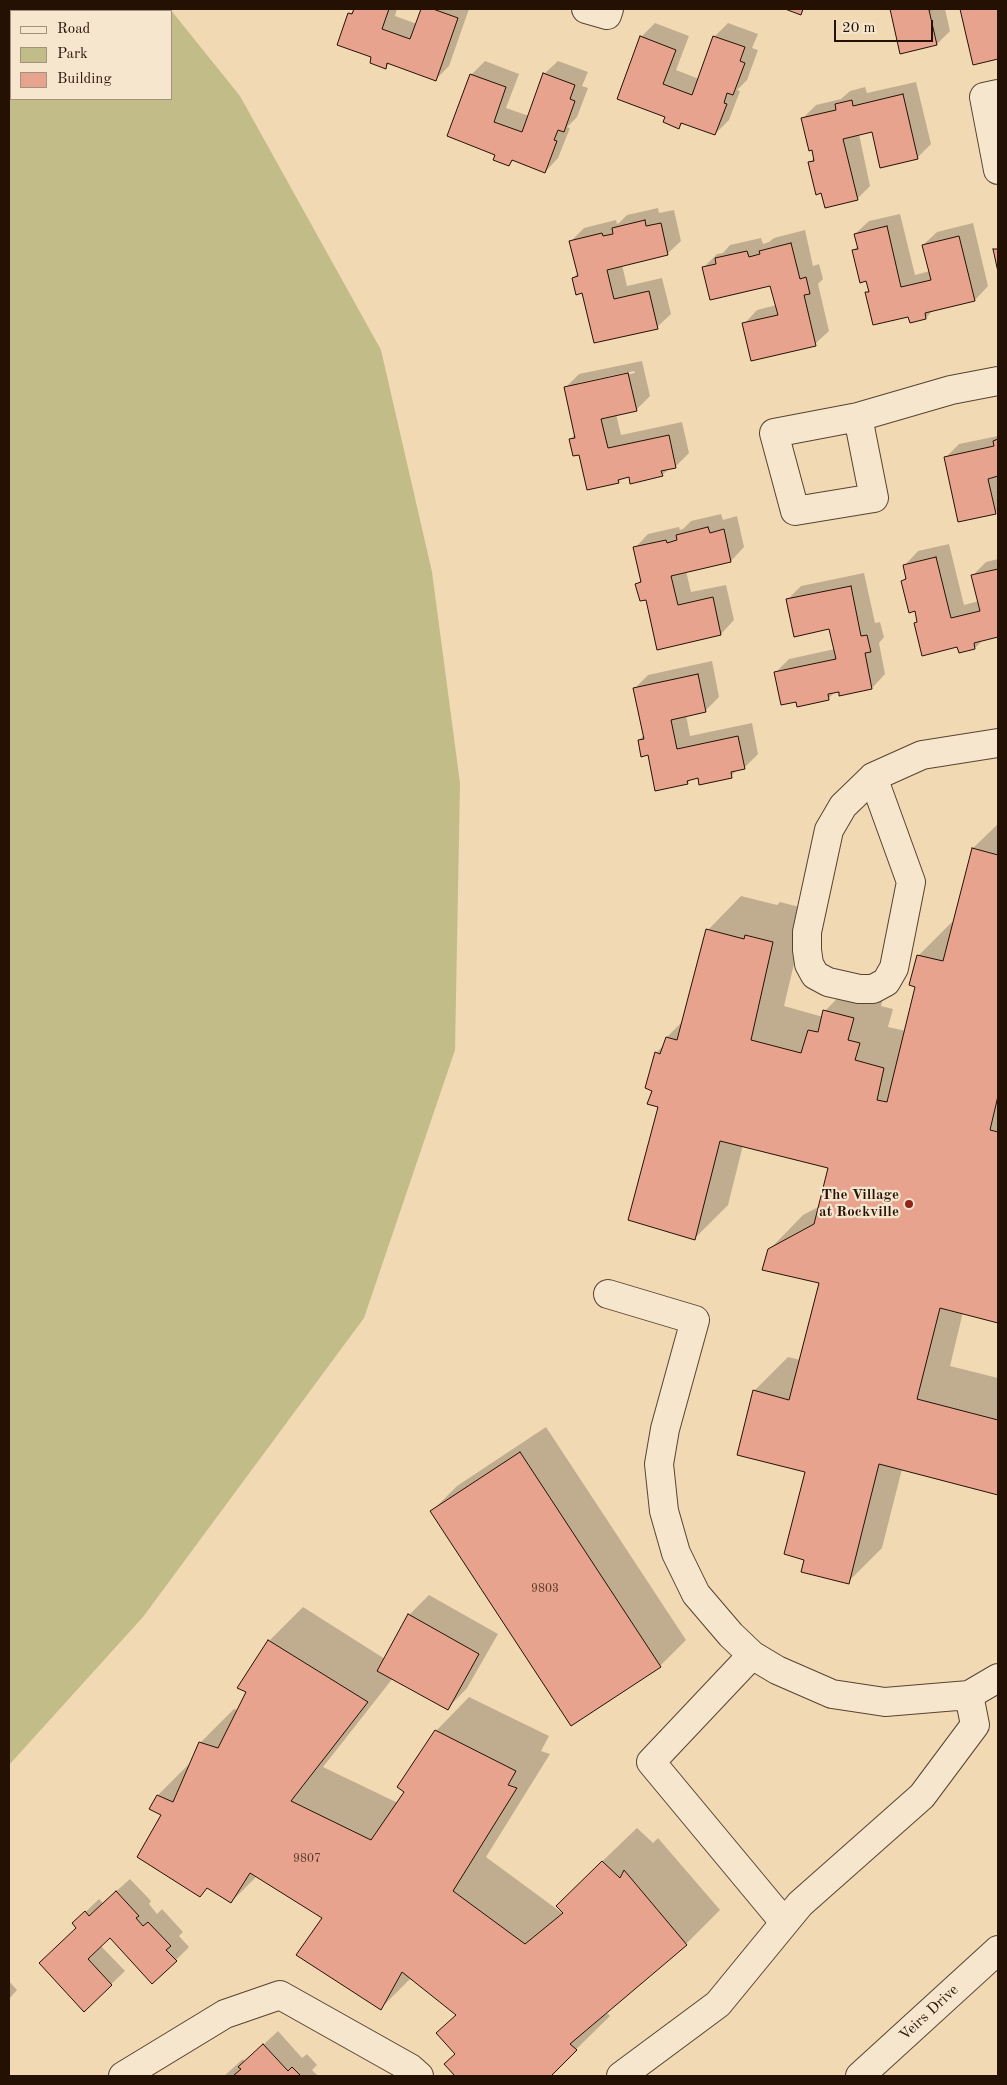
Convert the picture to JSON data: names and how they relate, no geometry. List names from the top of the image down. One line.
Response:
{"streets":{"street":["Veirs Drive"]},"places":["The Village at Rockville"],"house_numbers":["9803","9807"],"legend":["Road","Park","Building"],"scale_bar":"20 m"}
